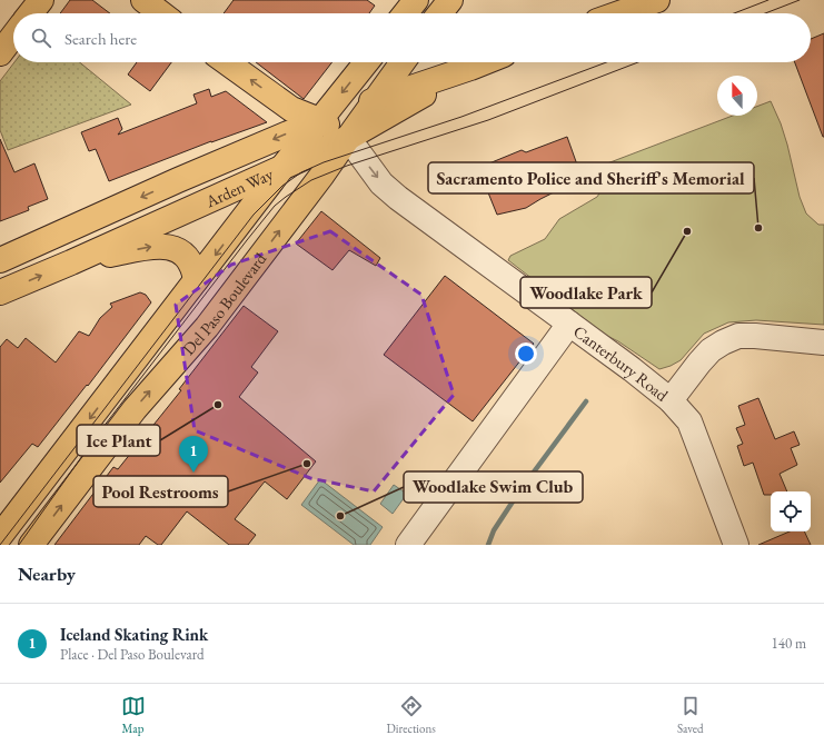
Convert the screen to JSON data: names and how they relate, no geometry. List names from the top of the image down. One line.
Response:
{"streets":{"main road":["Arden Way","Del Paso Boulevard"],"street":["Canterbury Road"]},"crossings":[["Arden Way","Del Paso Boulevard"],["Arden Way","Canterbury Road"],["Del Paso Boulevard","Canterbury Road"]],"one_way":["Canterbury Road"],"places":["Sacramento Police and Sheriff's Memorial","Woodlake Park","Ice Plant","Pool Restrooms","Woodlake Swim Club"],"north":"top","page":{"search":"Search here","pins":"1","heading":"Nearby","list":[{"mark":"1","name":"Iceland Skating Rink","note":"Place · Del Paso Boulevard","value":"140 m"}],"nav":["Map","Directions","Saved"]}}
